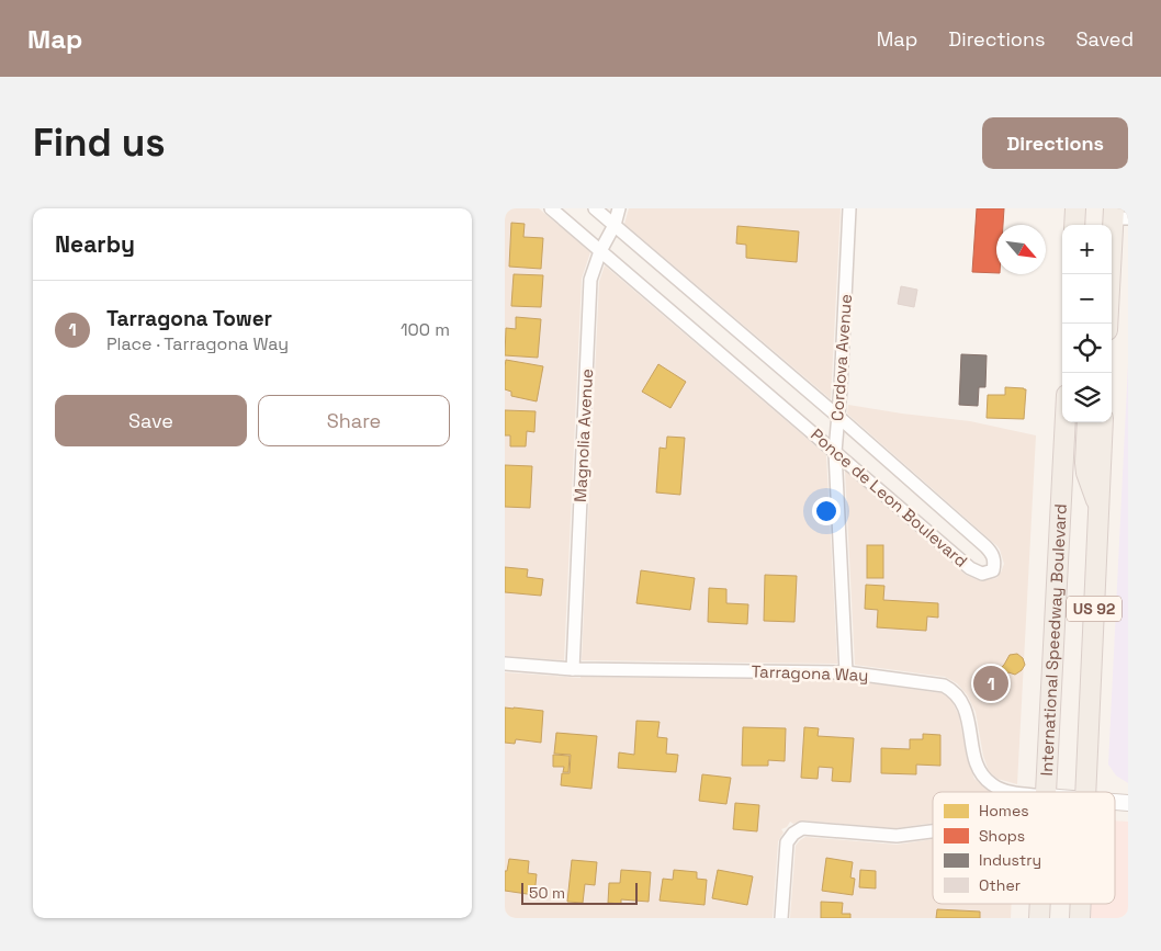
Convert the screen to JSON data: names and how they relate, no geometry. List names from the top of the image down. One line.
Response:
{"streets":{"main road":["US 92","International Speedway Boulevard"],"street":["Cordova Avenue","Magnolia Avenue","Ponce de Leon Boulevard","Tarragona Way"]},"crossings":[["Cordova Avenue","Ponce de Leon Boulevard"],["Cordova Avenue","Tarragona Way"],["Magnolia Avenue","Ponce de Leon Boulevard"],["Magnolia Avenue","Tarragona Way"]],"legend":["Homes","Shops","Industry","Other"],"scale_bar":"50 m","north":"bottom right","page":{"header":"Map","nav":["Map","Directions","Saved"],"buttons":["Directions",["Save","Share"]],"title":"Find us","heading":"Nearby","map_buttons":["+","−"],"list":[{"mark":"1","name":"Tarragona Tower","note":"Place · Tarragona Way","value":"100 m"}],"pins":"1","scale":"50 m"}}
